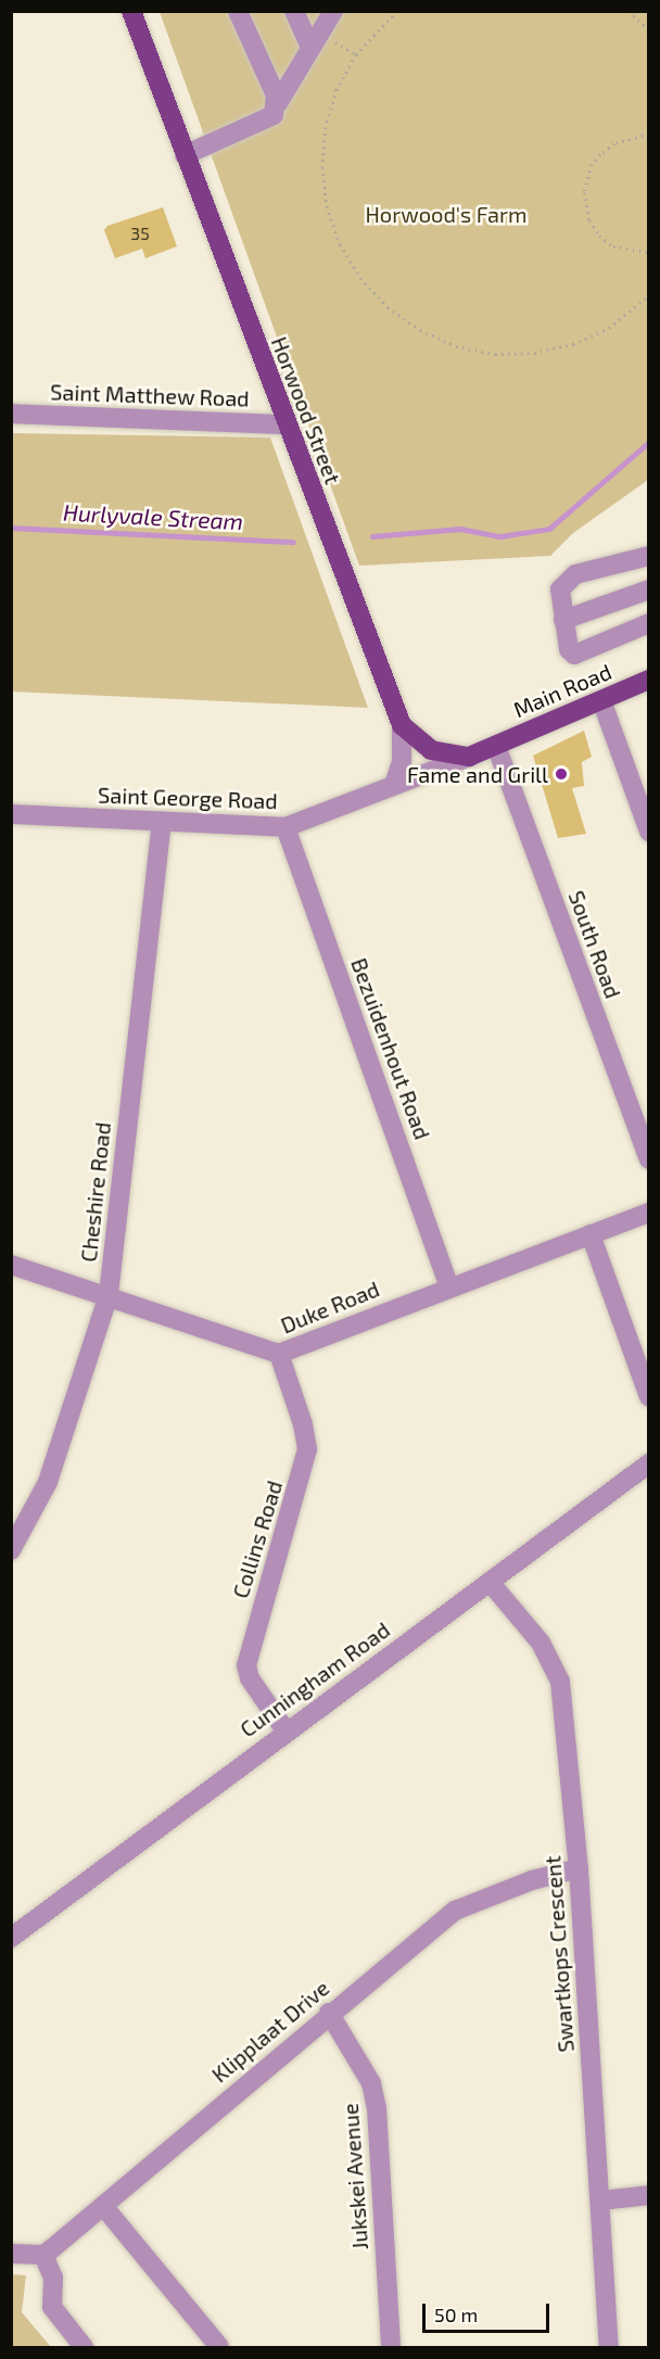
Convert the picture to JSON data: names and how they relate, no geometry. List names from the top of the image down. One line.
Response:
{"streets":{"main road":["Horwood Street","Main Road"],"street":["Saint Matthew Road","Saint George Road","South Road","Bezuidenhout Road","Cheshire Road","Duke Road","Collins Road","Cunningham Road","Swartkops Crescent","Klipplaat Drive","Jukskei Avenue"]},"crossings":[["Saint Matthew Road","Horwood Street"],["Horwood Street","Saint George Road"],["Main Road","South Road"],["Saint George Road","Bezuidenhout Road"],["Saint George Road","Cheshire Road"],["Bezuidenhout Road","Duke Road"],["Cheshire Road","Duke Road"],["Duke Road","Collins Road"],["Collins Road","Cunningham Road"],["Cunningham Road","Swartkops Crescent"],["Swartkops Crescent","Klipplaat Drive"],["Klipplaat Drive","Jukskei Avenue"]],"water":["Hurlyvale Stream"],"parks":["Horwood's Farm"],"places":["Fame and Grill"],"house_numbers":["35"],"scale_bar":"50 m"}
